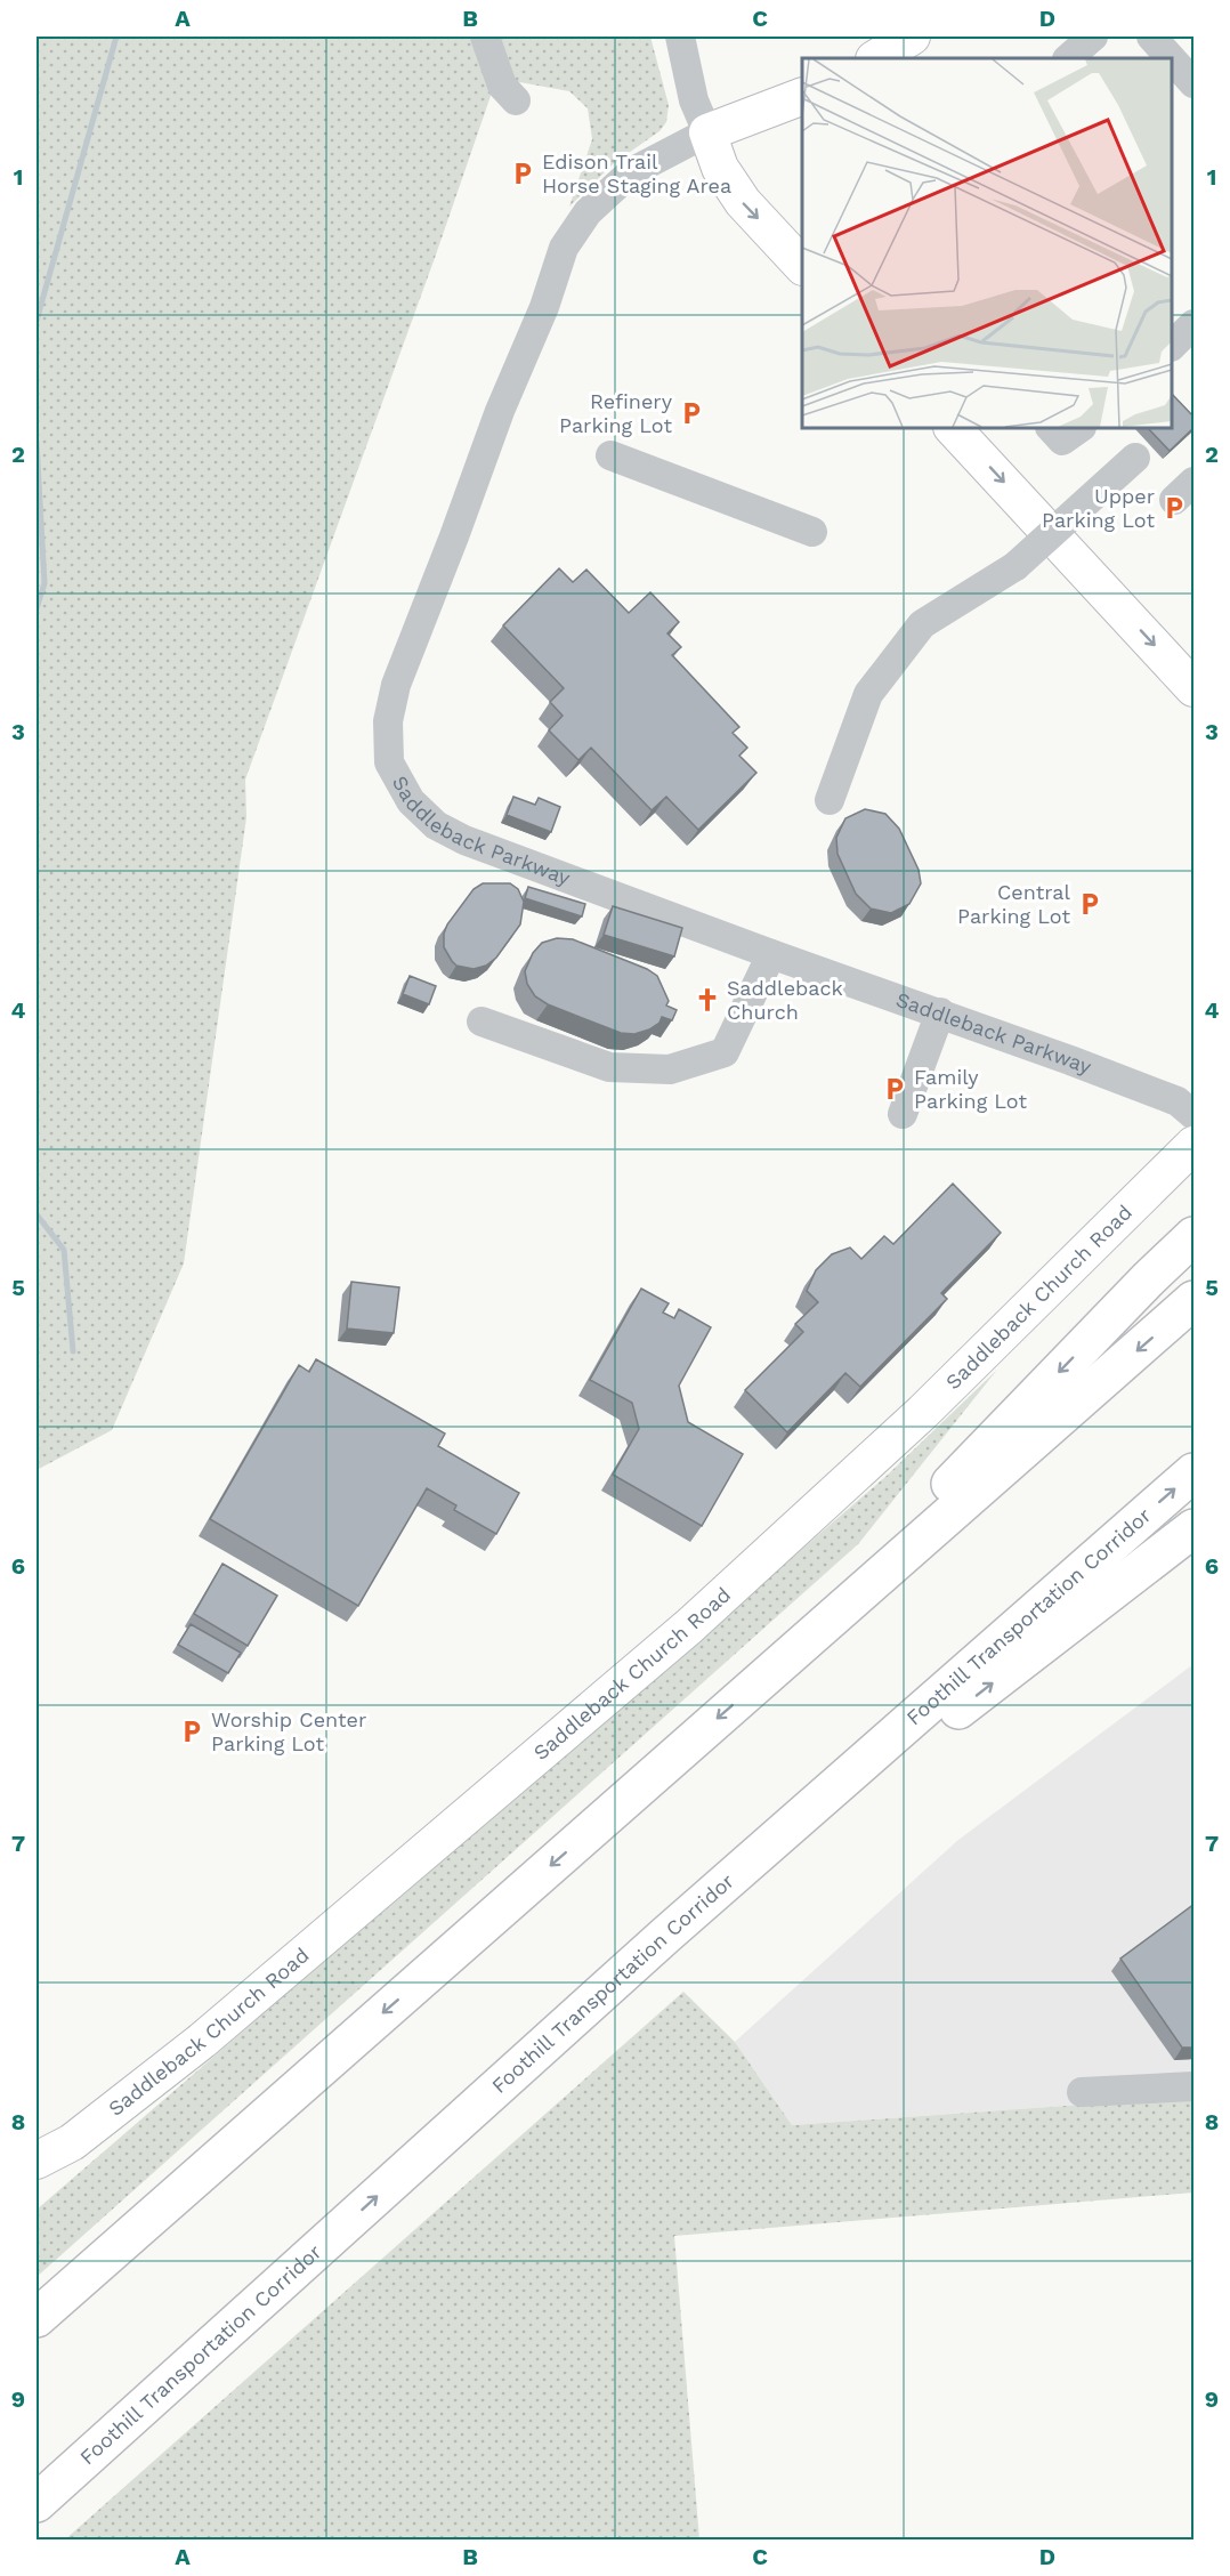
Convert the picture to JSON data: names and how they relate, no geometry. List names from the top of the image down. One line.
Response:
{"streets":{"highway":["Foothill Transportation Corridor"],"main road":["Saddleback Church Road"],"street":["Saddleback Parkway"]},"places":{"parking":["Edison Trail Horse Staging Area","Refinery Parking Lot","Upper Parking Lot","Central Parking Lot","Family Parking Lot","Worship Center Parking Lot"],"church":["Saddleback Church"]},"grid":{"columns":["A","B","C","D"],"rows":["1","2","3","4","5","6","7","8","9"]}}
